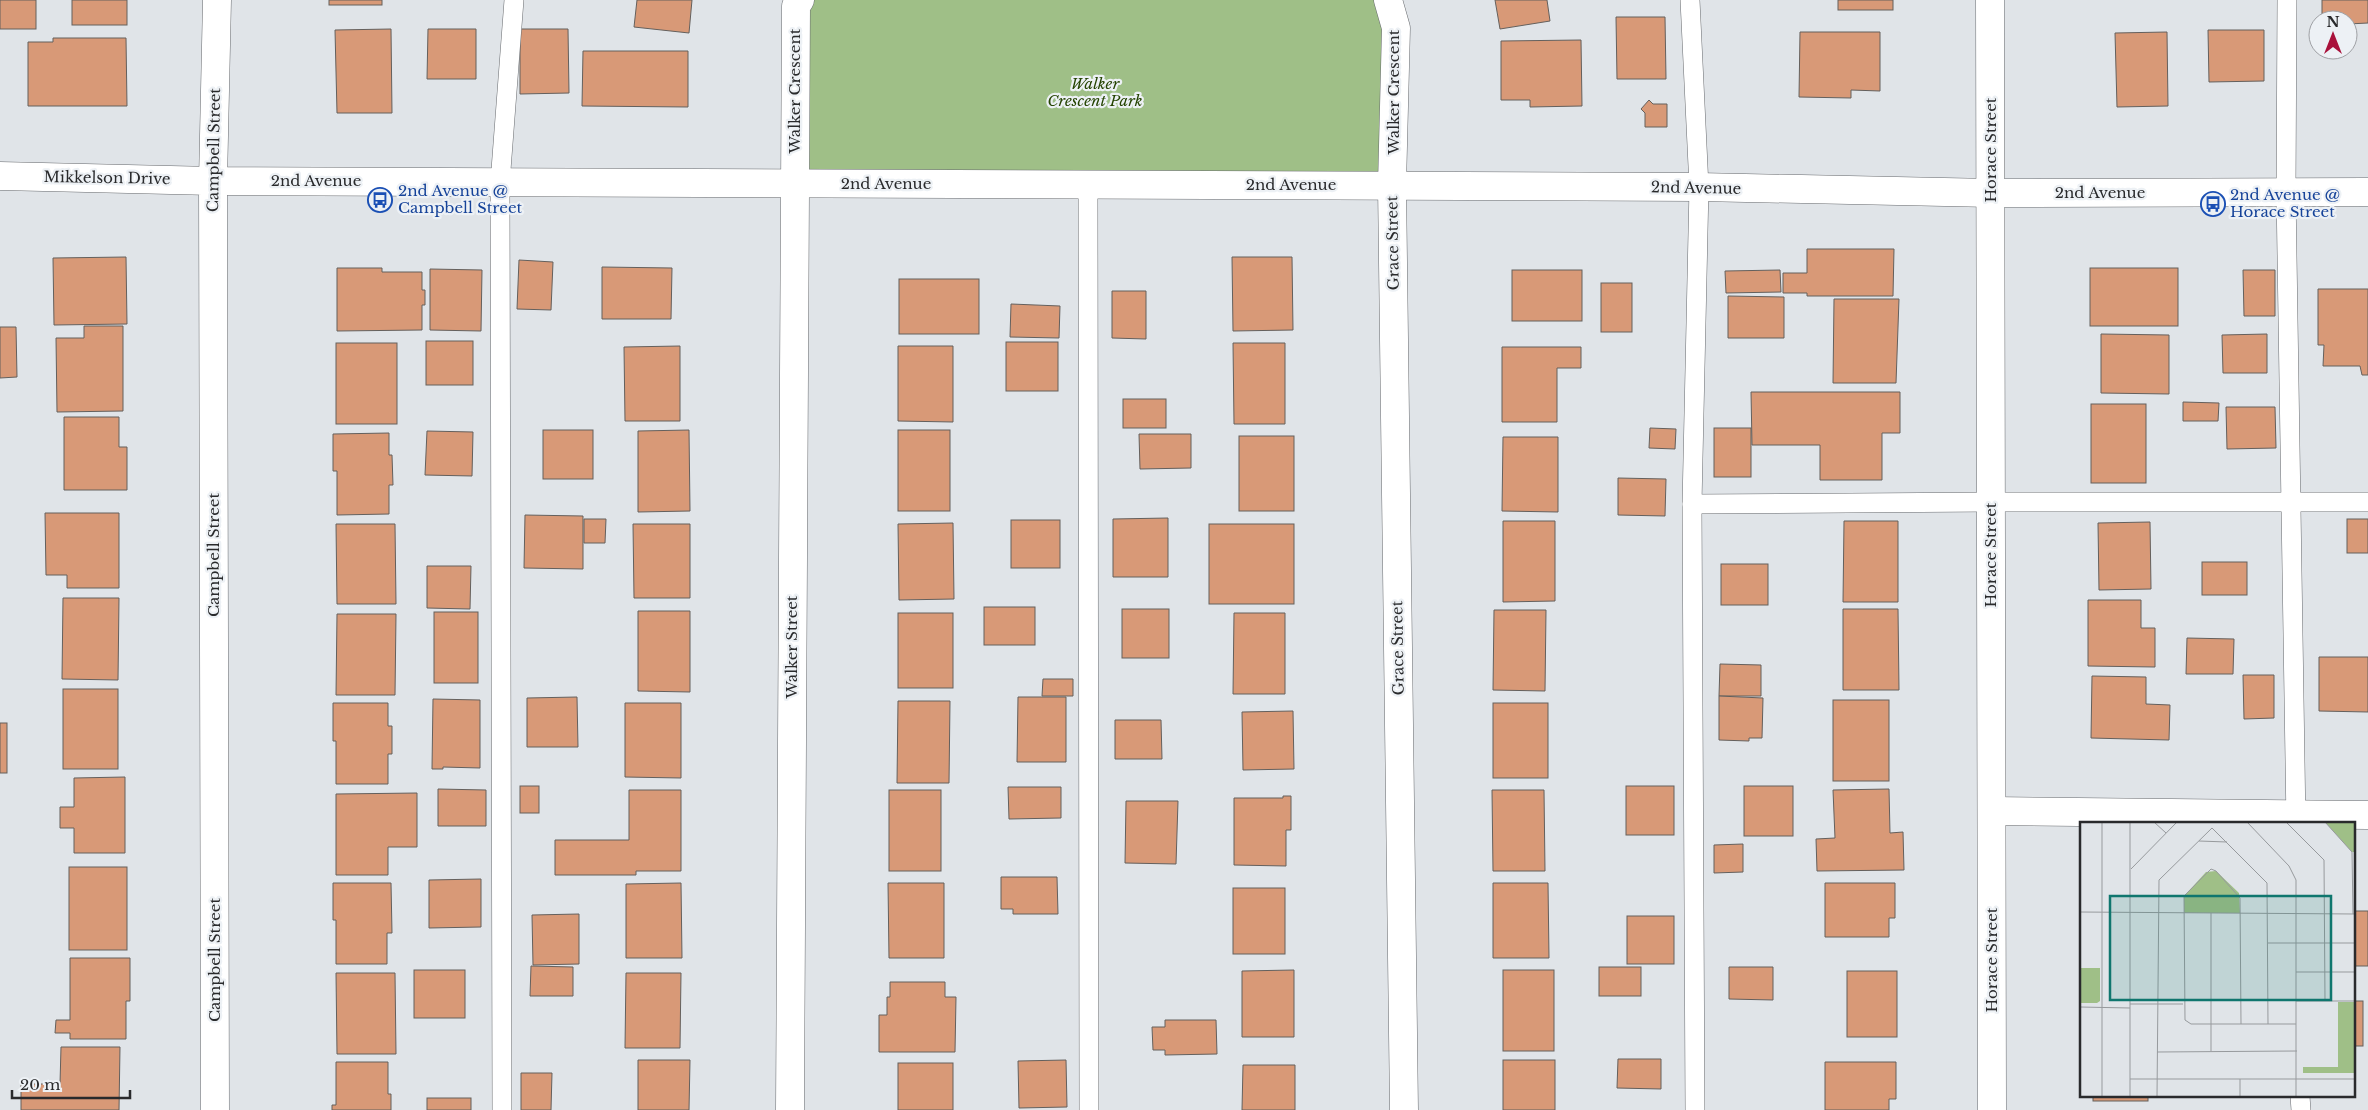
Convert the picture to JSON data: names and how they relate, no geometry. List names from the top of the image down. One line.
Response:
{"streets":{"street":["Walker Crescent","Campbell Street","Horace Street","Mikkelson Drive","2nd Avenue","Grace Street","Walker Street"]},"crossings":[["Walker Crescent","2nd Avenue"],["Walker Crescent","Grace Street"],["Walker Crescent","Walker Street"],["Campbell Street","Mikkelson Drive"],["Campbell Street","2nd Avenue"],["Horace Street","2nd Avenue"],["Mikkelson Drive","2nd Avenue"],["2nd Avenue","Grace Street"],["2nd Avenue","Walker Street"]],"parks":["Walker Crescent Park"],"places":{"bus stop":["2nd Avenue @ Campbell Street","2nd Avenue @ Horace Street"]},"scale_bar":"20 m","north":"top"}
